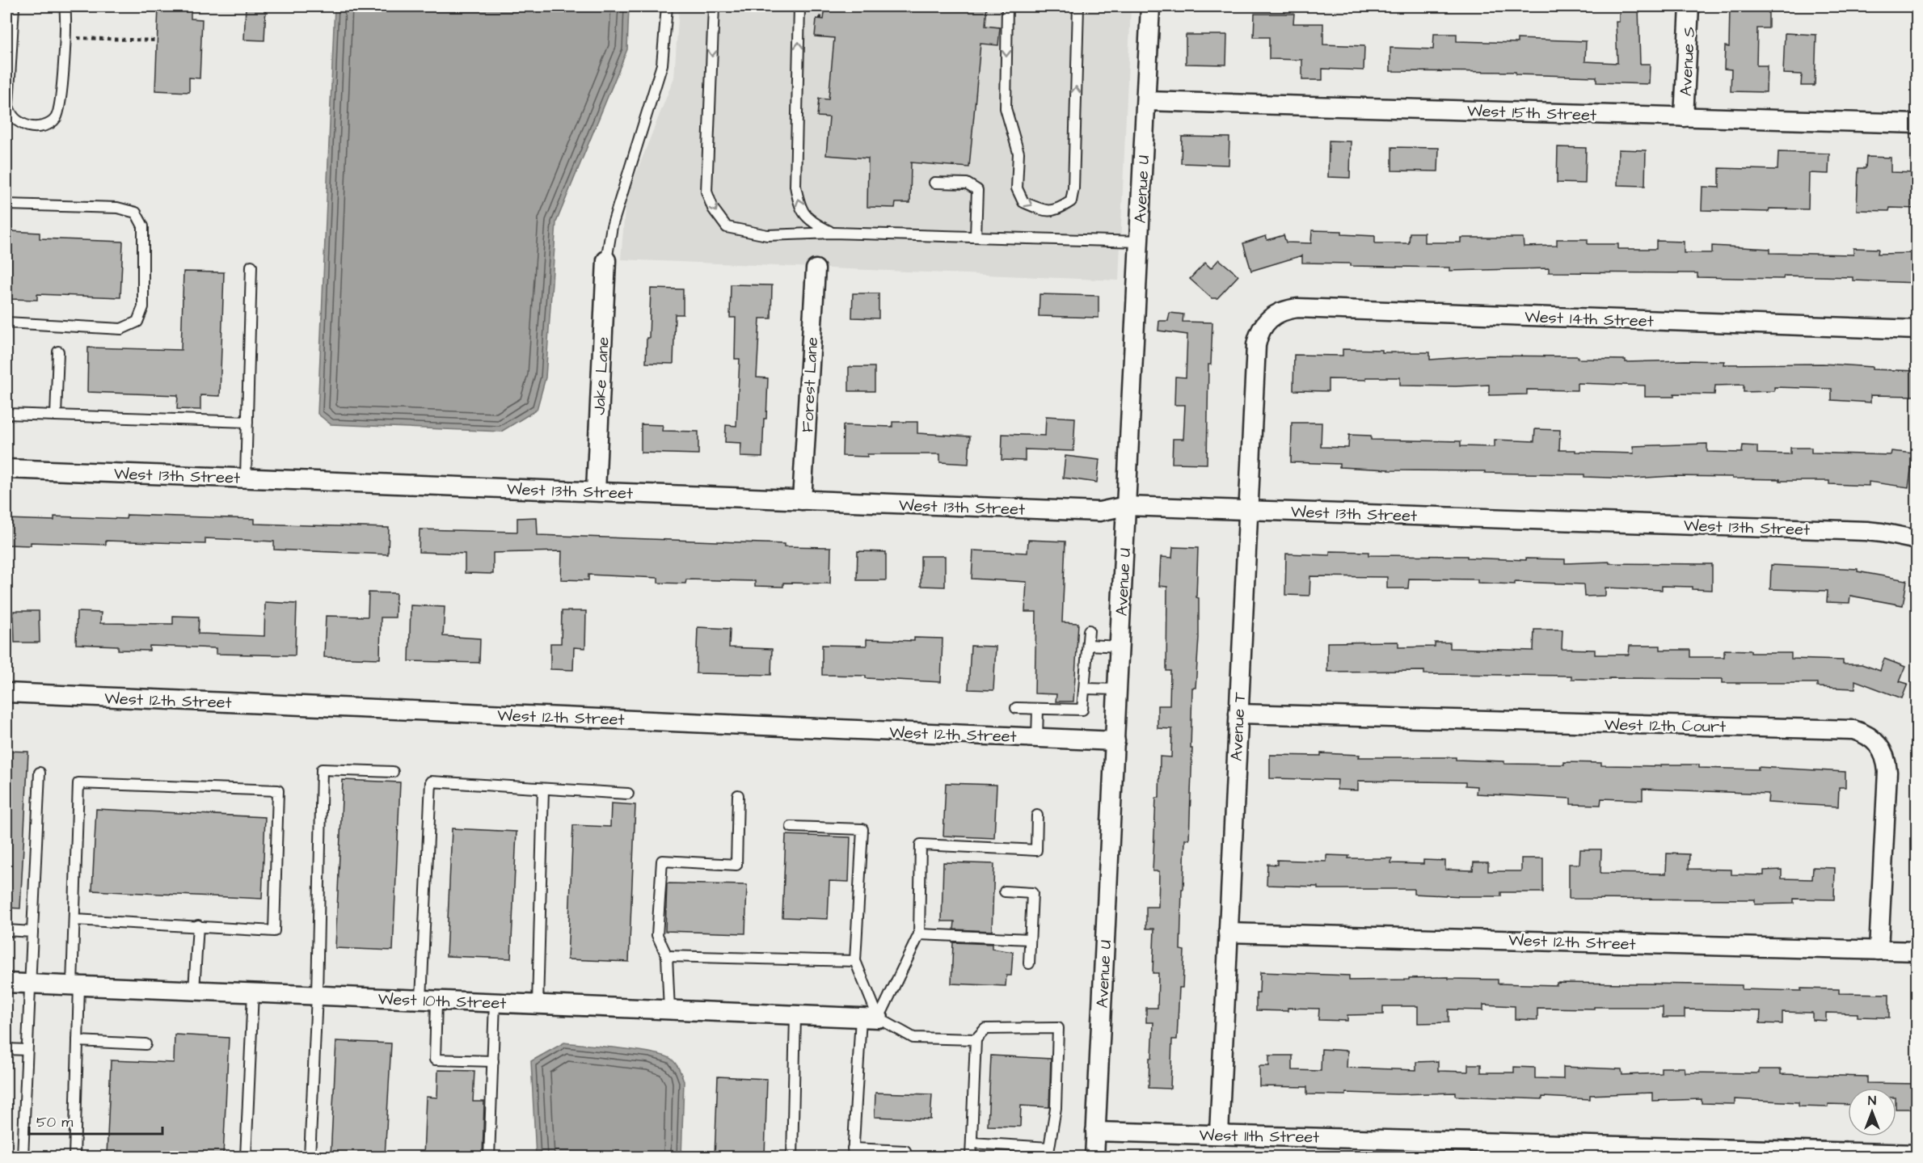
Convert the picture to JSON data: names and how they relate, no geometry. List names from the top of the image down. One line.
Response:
{"streets":{"street":["Avenue S","West 15th Street","Avenue U","West 14th Street","Jake Lane","Forest Lane","West 13th Street","West 12th Street","West 12th Court","Avenue T","West 10th Street","West 11th Street"]},"crossings":[["Avenue S","West 15th Street"],["West 15th Street","Avenue U"],["Avenue U","West 13th Street"],["Avenue U","West 12th Street"],["Avenue U","West 11th Street"],["West 14th Street","Avenue T"],["Jake Lane","West 13th Street"],["Forest Lane","West 13th Street"],["West 13th Street","Avenue T"],["West 12th Street","West 12th Court"],["West 12th Street","Avenue T"],["West 12th Court","Avenue T"],["Avenue T","West 11th Street"]],"scale_bar":"50 m","north":"top"}
